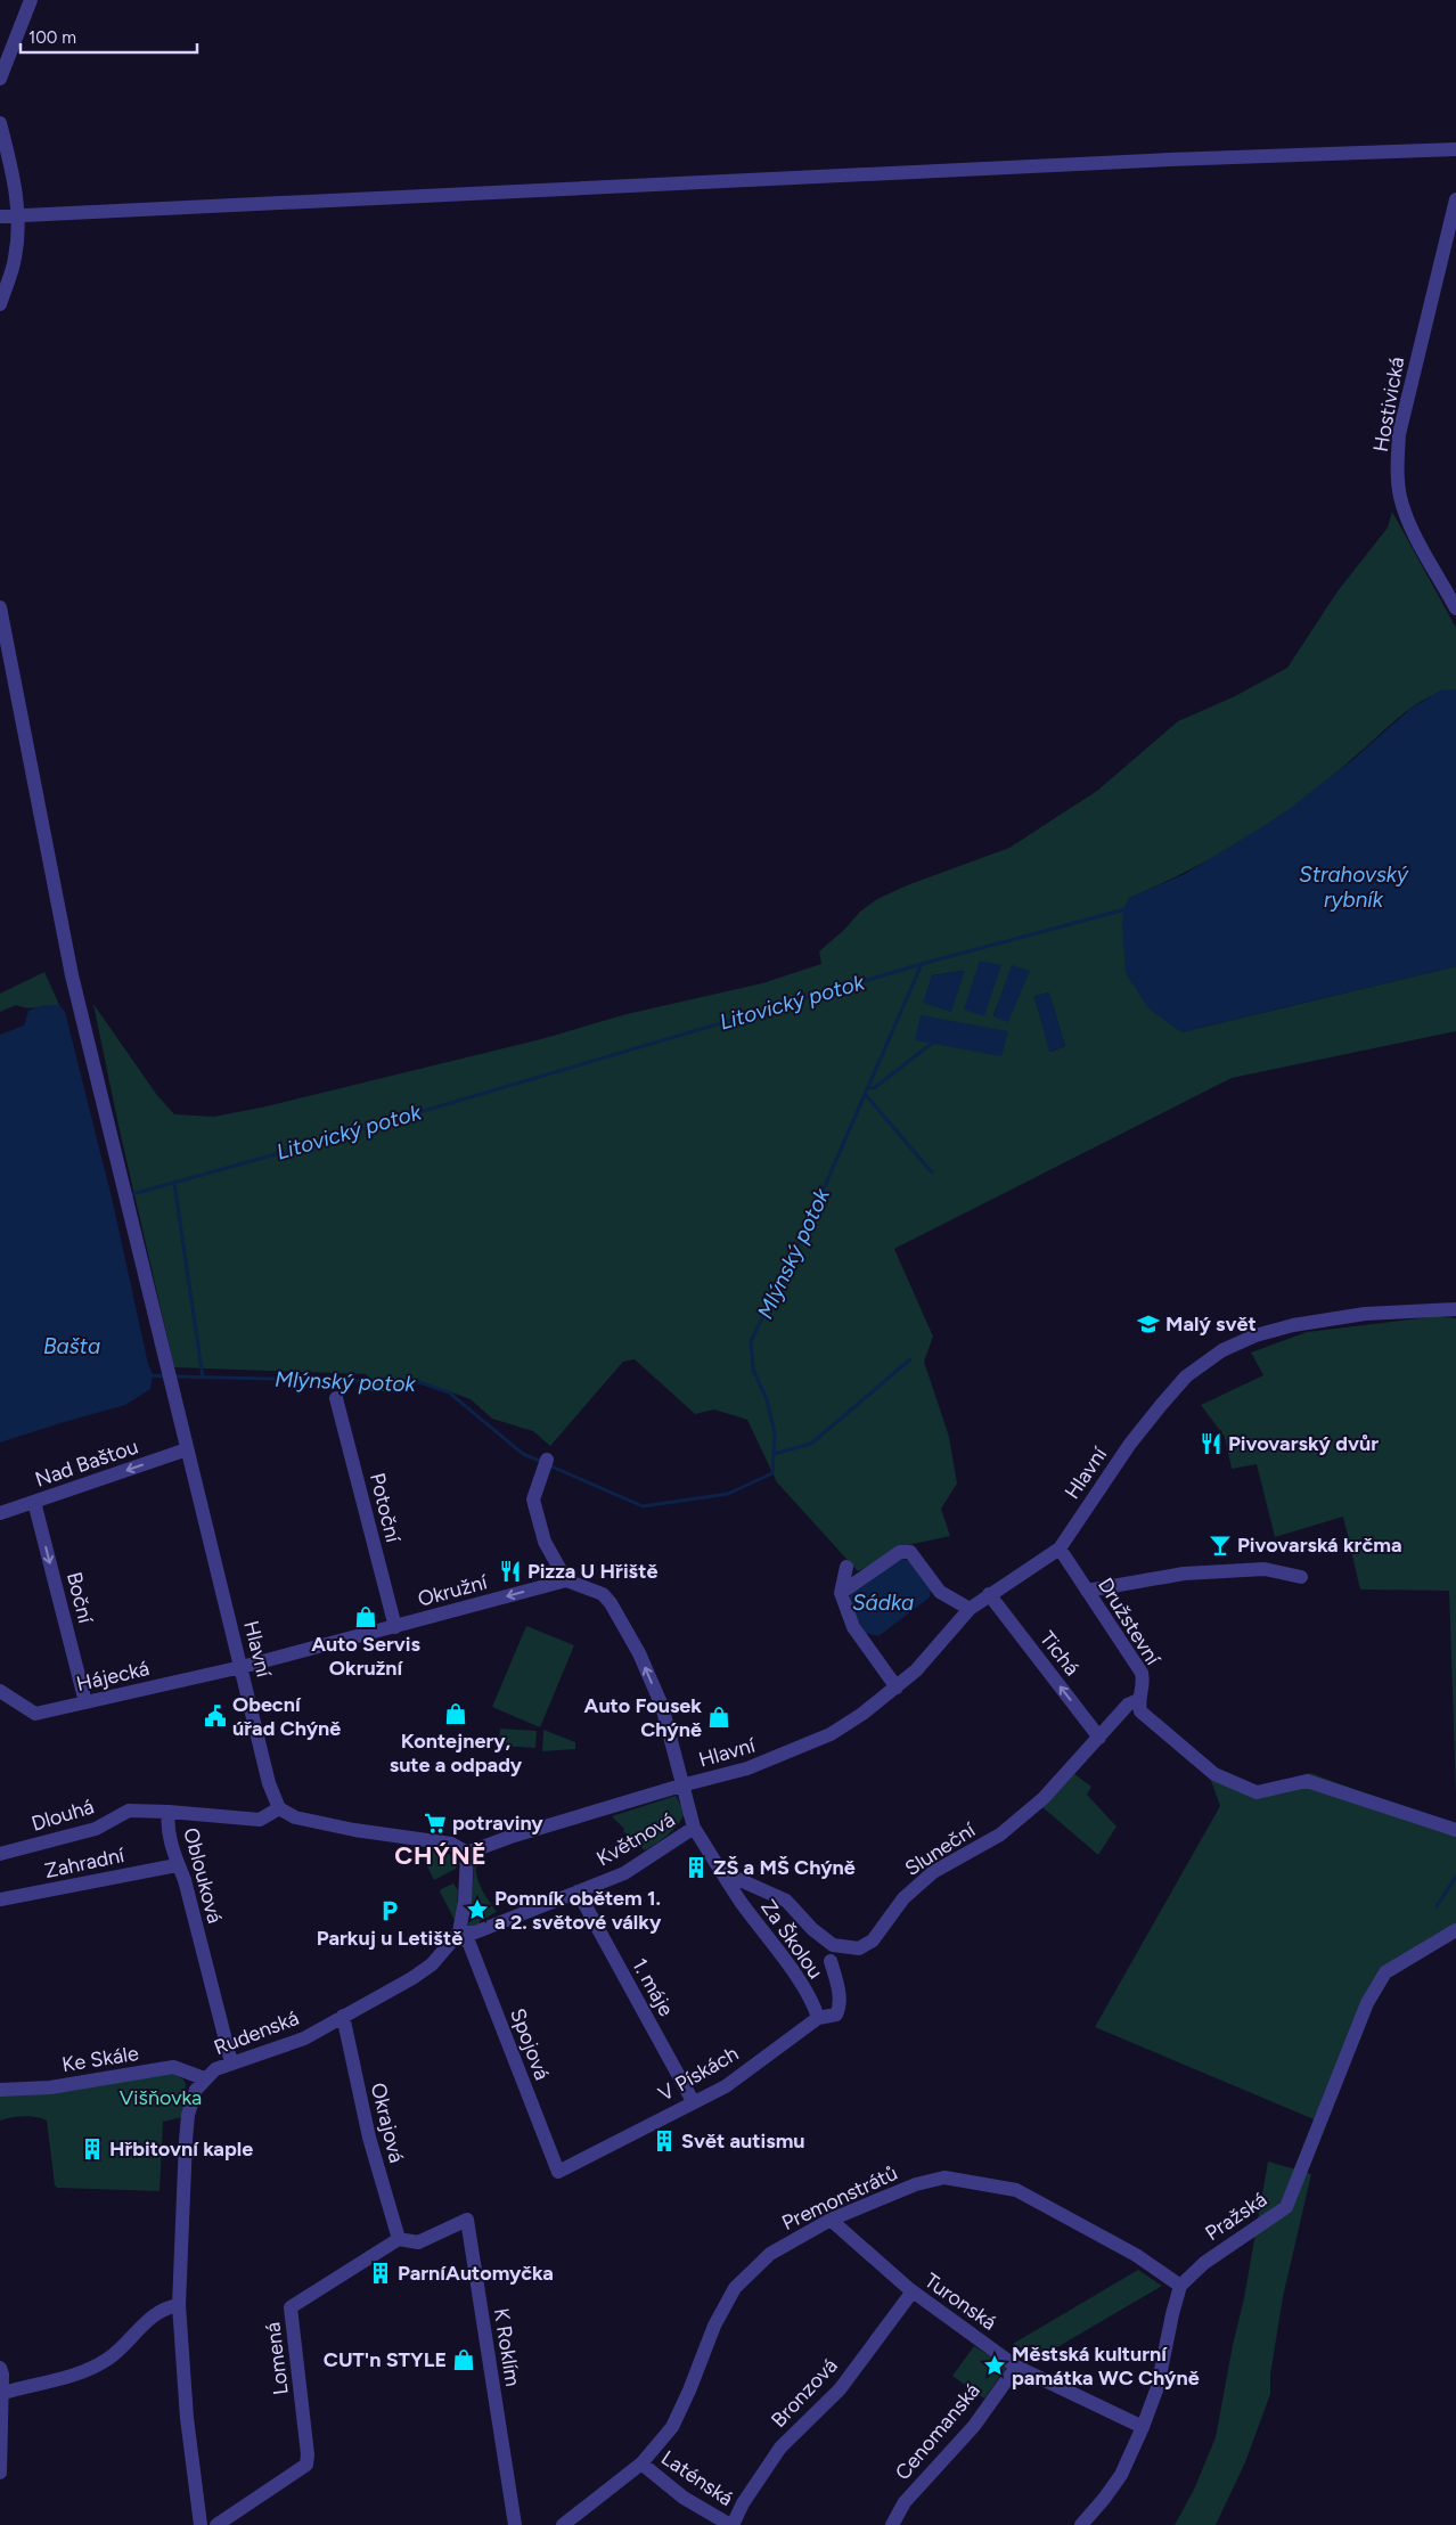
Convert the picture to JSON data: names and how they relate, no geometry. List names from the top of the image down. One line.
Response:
{"streets":{"street":["Hostivická","Nad Baštou","Hlavní","Potoční","Okružní","Boční","Družstevní","Tichá","Hájecká","Dlouhá","Květnová","Sluneční","Zahradní","Oblouková","Za Školou","1. máje","Rudenská","Spojová","Ke Skále","V Pískách","Okrajová","Premonstrátů","Pražská","Turonská","K Roklím","Lomená","Bronzová","Cenomanská","Laténská"]},"crossings":[["Nad Baštou","Hlavní"],["Nad Baštou","Boční"],["Hlavní","Okružní"],["Hlavní","Družstevní"],["Hlavní","Tichá"],["Hlavní","Hájecká"],["Hlavní","Květnová"],["Hlavní","Oblouková"],["Potoční","Okružní"],["Okružní","Hájecká"],["Boční","Hájecká"],["Družstevní","Sluneční"],["Tichá","Sluneční"],["Dlouhá","Oblouková"],["Květnová","Za Školou"],["Květnová","1. máje"],["Květnová","Rudenská"],["Květnová","Spojová"],["Sluneční","Za Školou"],["Zahradní","Oblouková"],["Oblouková","Rudenská"],["Za Školou","V Pískách"],["1. máje","V Pískách"],["Rudenská","Spojová"],["Rudenská","Ke Skále"],["Rudenská","Okrajová"],["Spojová","V Pískách"],["Okrajová","K Roklím"],["Okrajová","Lomená"],["Premonstrátů","Pražská"],["Premonstrátů","Turonská"],["Premonstrátů","Laténská"],["Turonská","Bronzová"],["Turonská","Cenomanská"],["K Roklím","Lomená"],["Bronzová","Laténská"]],"one_way":["Nad Baštou","Okružní","Boční","Tichá"],"districts":["CHÝNĚ"],"water":["Strahovský rybník","Litovický potok","Mlýnský potok","Bašta","Sádka"],"parks":["Višňovka"],"places":{"school or university":["Malý svět"],"restaurant":["Pivovarský dvůr","Pizza U Hřiště"],"bar":["Pivovarská krčma"],"shop":["Auto Servis Okružní","Kontejnery, sute a odpady","Auto Fousek Chýně","CUT'n STYLE"],"public building":["Obecní úřad Chýně"],"supermarket":["potraviny"],"building":["ZŠ a MŠ Chýně","Svět autismu","Hřbitovní kaple","ParníAutomyčka"],"place":["Pomník obětem 1. a 2. světové války","Městská kulturní památka WC Chýně"],"parking":["Parkuj u Letiště"]},"scale_bar":"100 m"}
